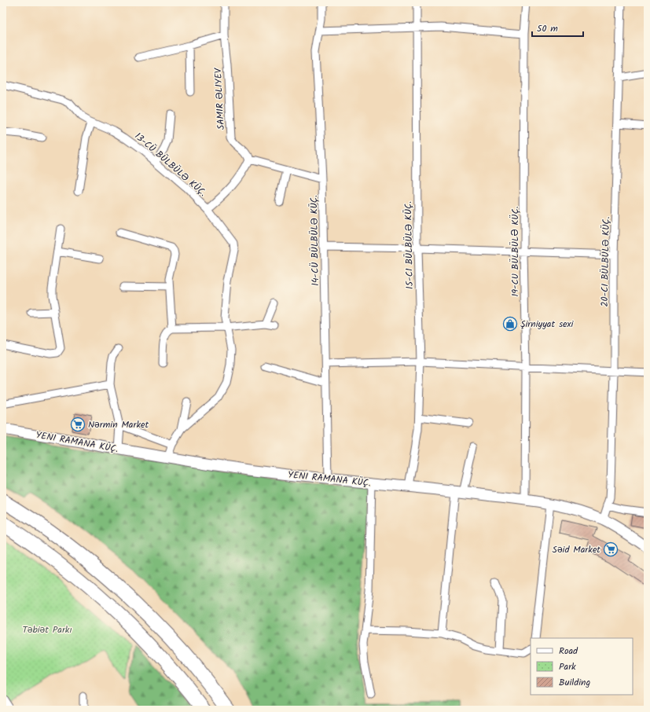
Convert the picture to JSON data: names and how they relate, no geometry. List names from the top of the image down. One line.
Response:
{"streets":{"street":["SAMIR ƏLIYEV","13-CÜ BÜLBÜLƏ KÜÇ.","14-CÜ BÜLBÜLƏ KÜÇ.","15-CI BÜLBÜLƏ KÜÇ.","19-CU BÜLBÜLƏ KÜÇ.","20-CI BÜLBÜLƏ KÜÇ.","YENI RAMANA KÜÇ."]},"crossings":[["13-CÜ BÜLBÜLƏ KÜÇ.","YENI RAMANA KÜÇ."],["14-CÜ BÜLBÜLƏ KÜÇ.","YENI RAMANA KÜÇ."],["15-CI BÜLBÜLƏ KÜÇ.","YENI RAMANA KÜÇ."],["19-CU BÜLBÜLƏ KÜÇ.","YENI RAMANA KÜÇ."],["20-CI BÜLBÜLƏ KÜÇ.","YENI RAMANA KÜÇ."]],"parks":["Təbiət Parkı"],"places":{"shop":["Şirniyyat sexi"],"supermarket":["Nərmin Market","Səid Market"]},"legend":["Road","Park","Building"],"scale_bar":"50 m"}
